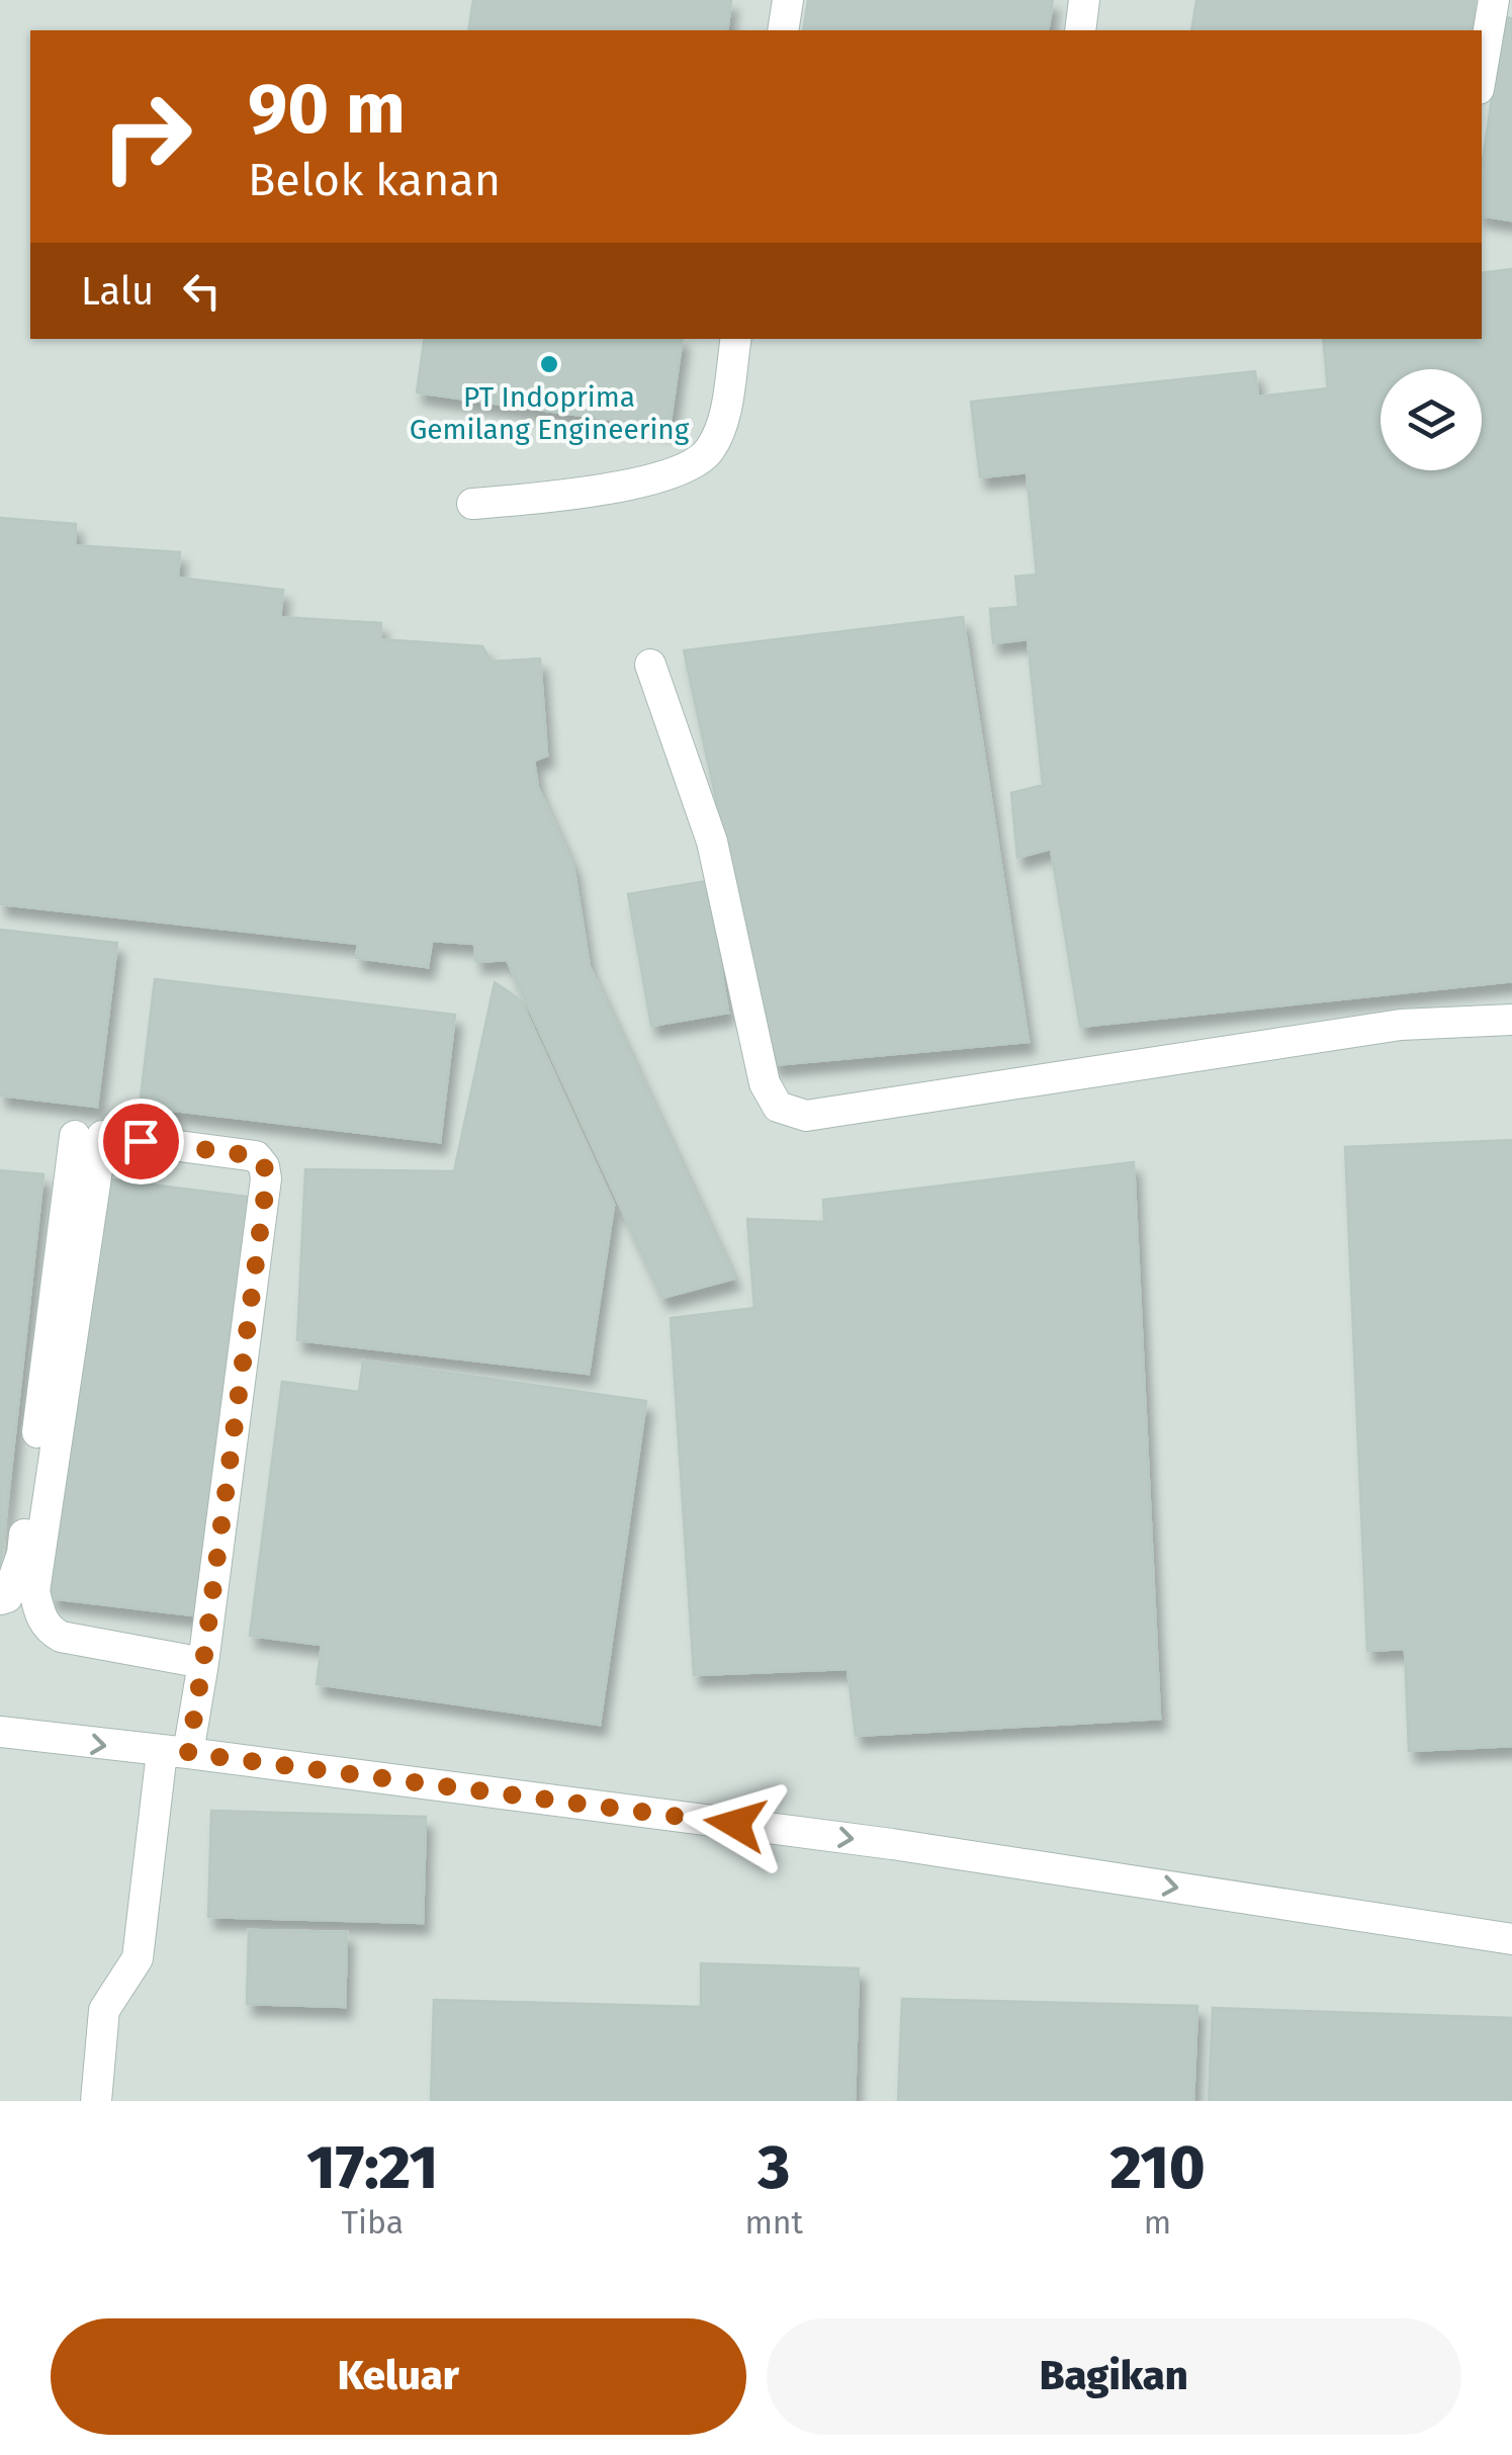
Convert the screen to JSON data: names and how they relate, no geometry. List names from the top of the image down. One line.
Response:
{"places":["PT Indoprima Gemilang Engineering"],"page":{"turn":["90 m","Belok kanan"],"then":"Lalu","eta":["17:21","Tiba","3","mnt","210","m"],"buttons":["Keluar","Bagikan"]}}
